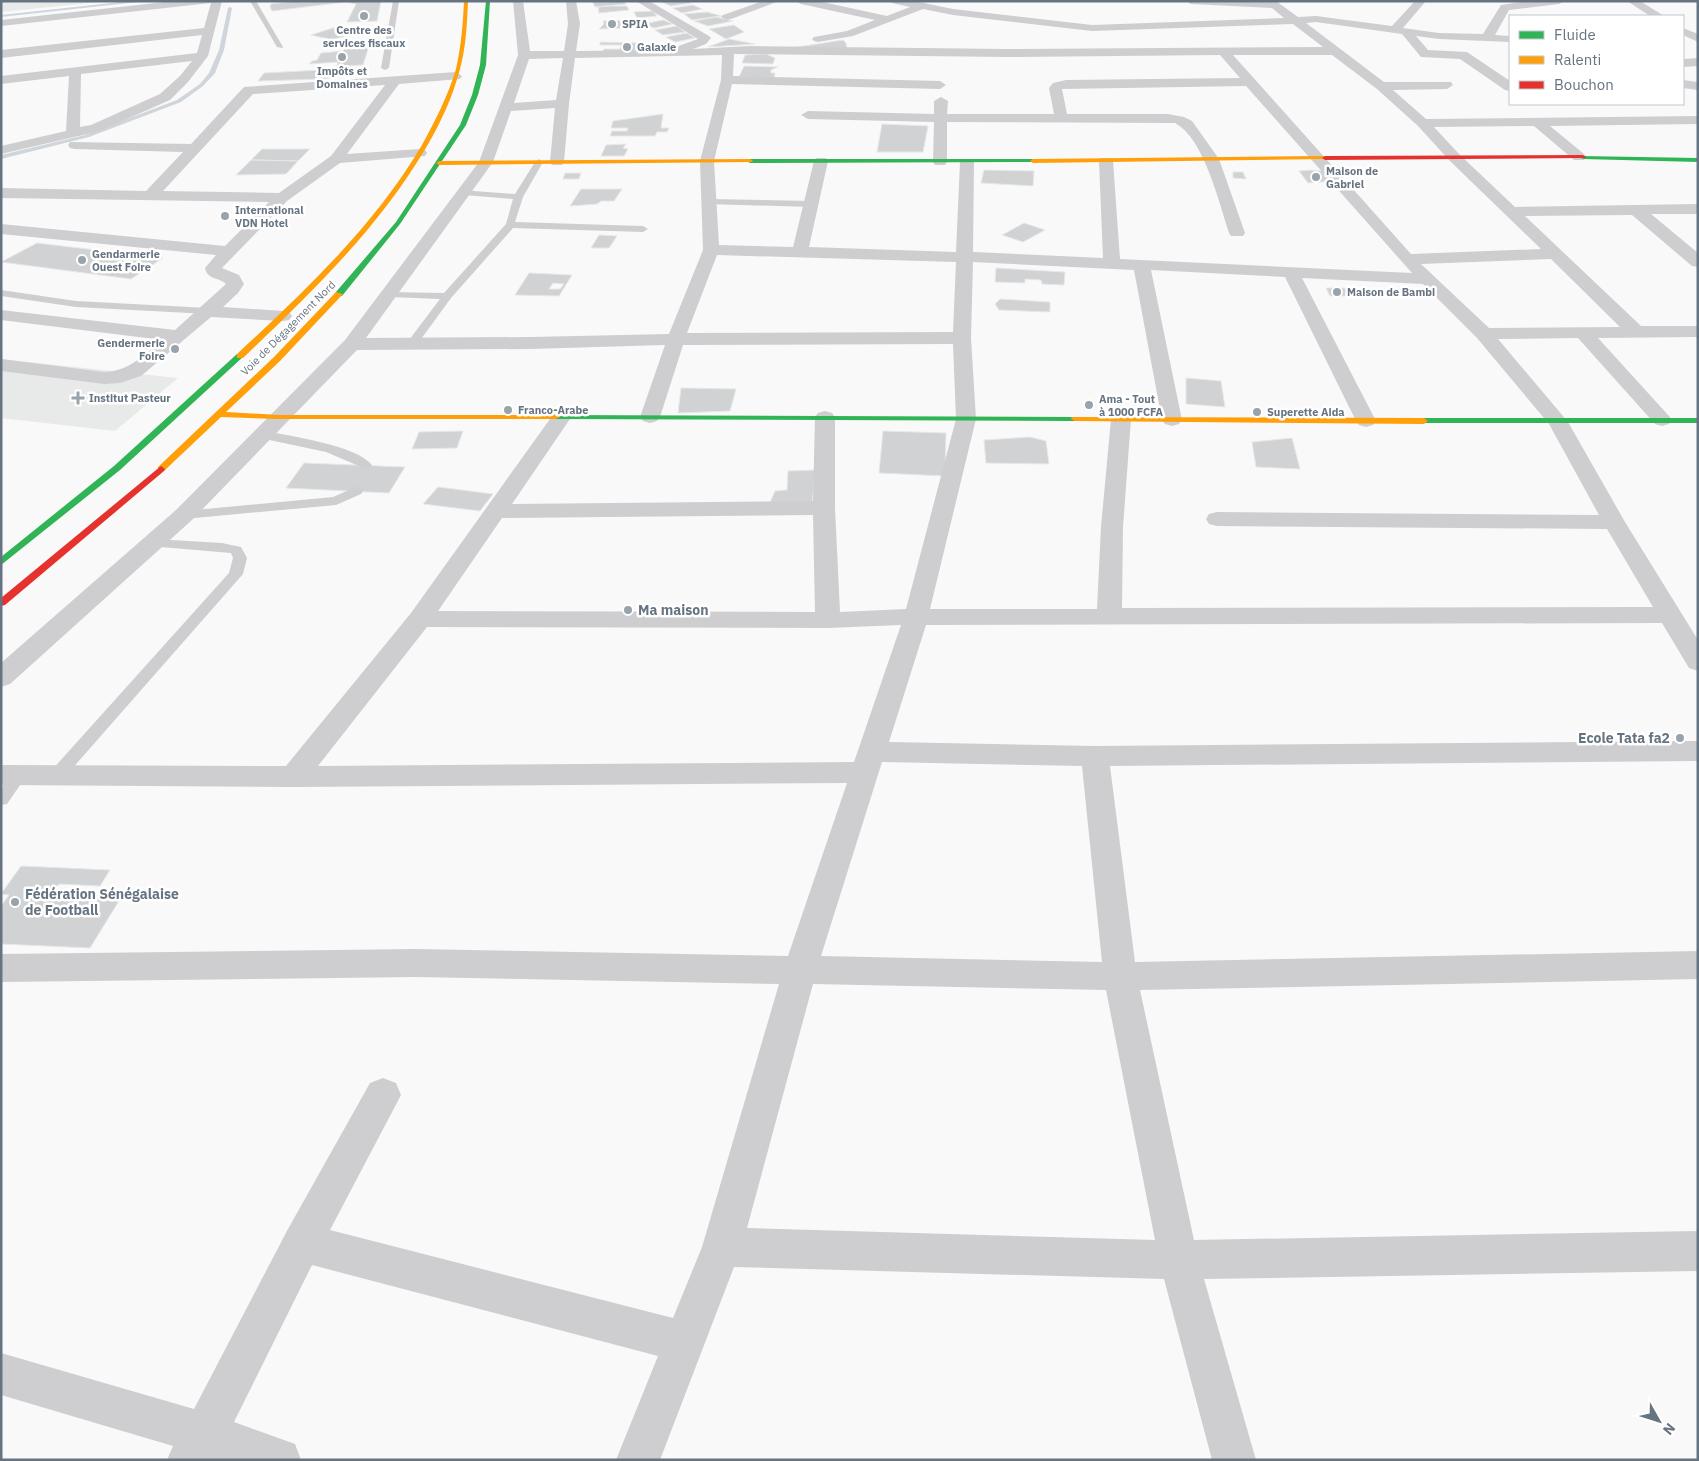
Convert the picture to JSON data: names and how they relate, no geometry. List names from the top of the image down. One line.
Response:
{"streets":{"main road":["Voie de Dégagement Nord"]},"places":{"other":["Centre des services fiscaux","SPIA","Galaxie","Impôts et Domaines","Maison de Gabriel","International VDN Hotel","Gendarmerie Ouest Foire","Maison de Bambi","Gendermerie Foire","Ama - Tout à 1000 FCFA","Franco-Arabe","Superette Aida","Ma maison","Ecole Tata fa2","Fédération Sénégalaise de Football"],"health":["Institut Pasteur"]},"legend":["Fluide","Ralenti","Bouchon"],"north":"bottom right"}
